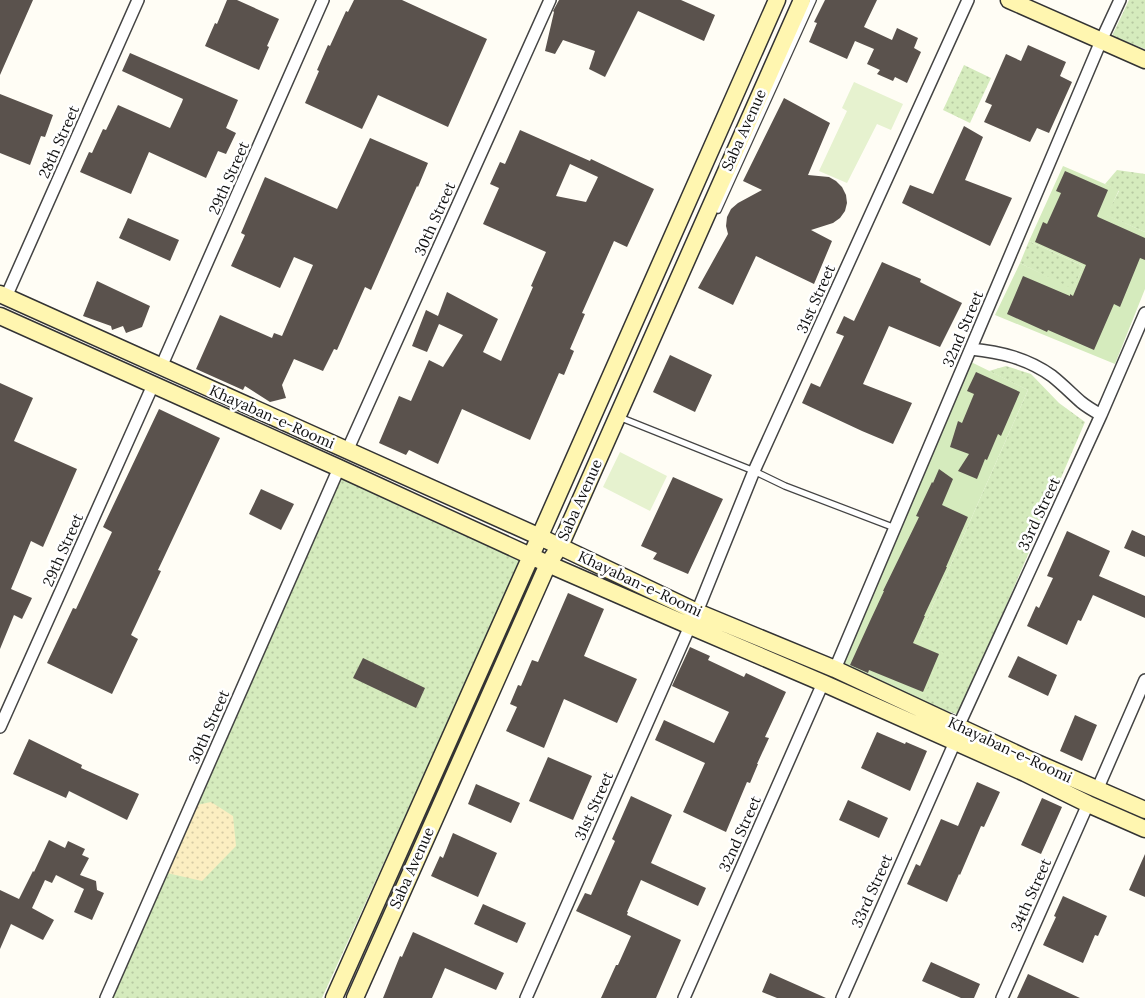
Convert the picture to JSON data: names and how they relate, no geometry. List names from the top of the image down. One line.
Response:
{"streets":{"street":["Saba Avenue","28th Street","29th Street","30th Street","31st Street","32nd Street","Khayaban-e-Roomi","33rd Street","34th Street"]},"crossings":[["Saba Avenue","Khayaban-e-Roomi"],["28th Street","Khayaban-e-Roomi"],["29th Street","Khayaban-e-Roomi"],["30th Street","Khayaban-e-Roomi"],["31st Street","Khayaban-e-Roomi"],["32nd Street","Khayaban-e-Roomi"],["Khayaban-e-Roomi","33rd Street"],["Khayaban-e-Roomi","34th Street"]]}
